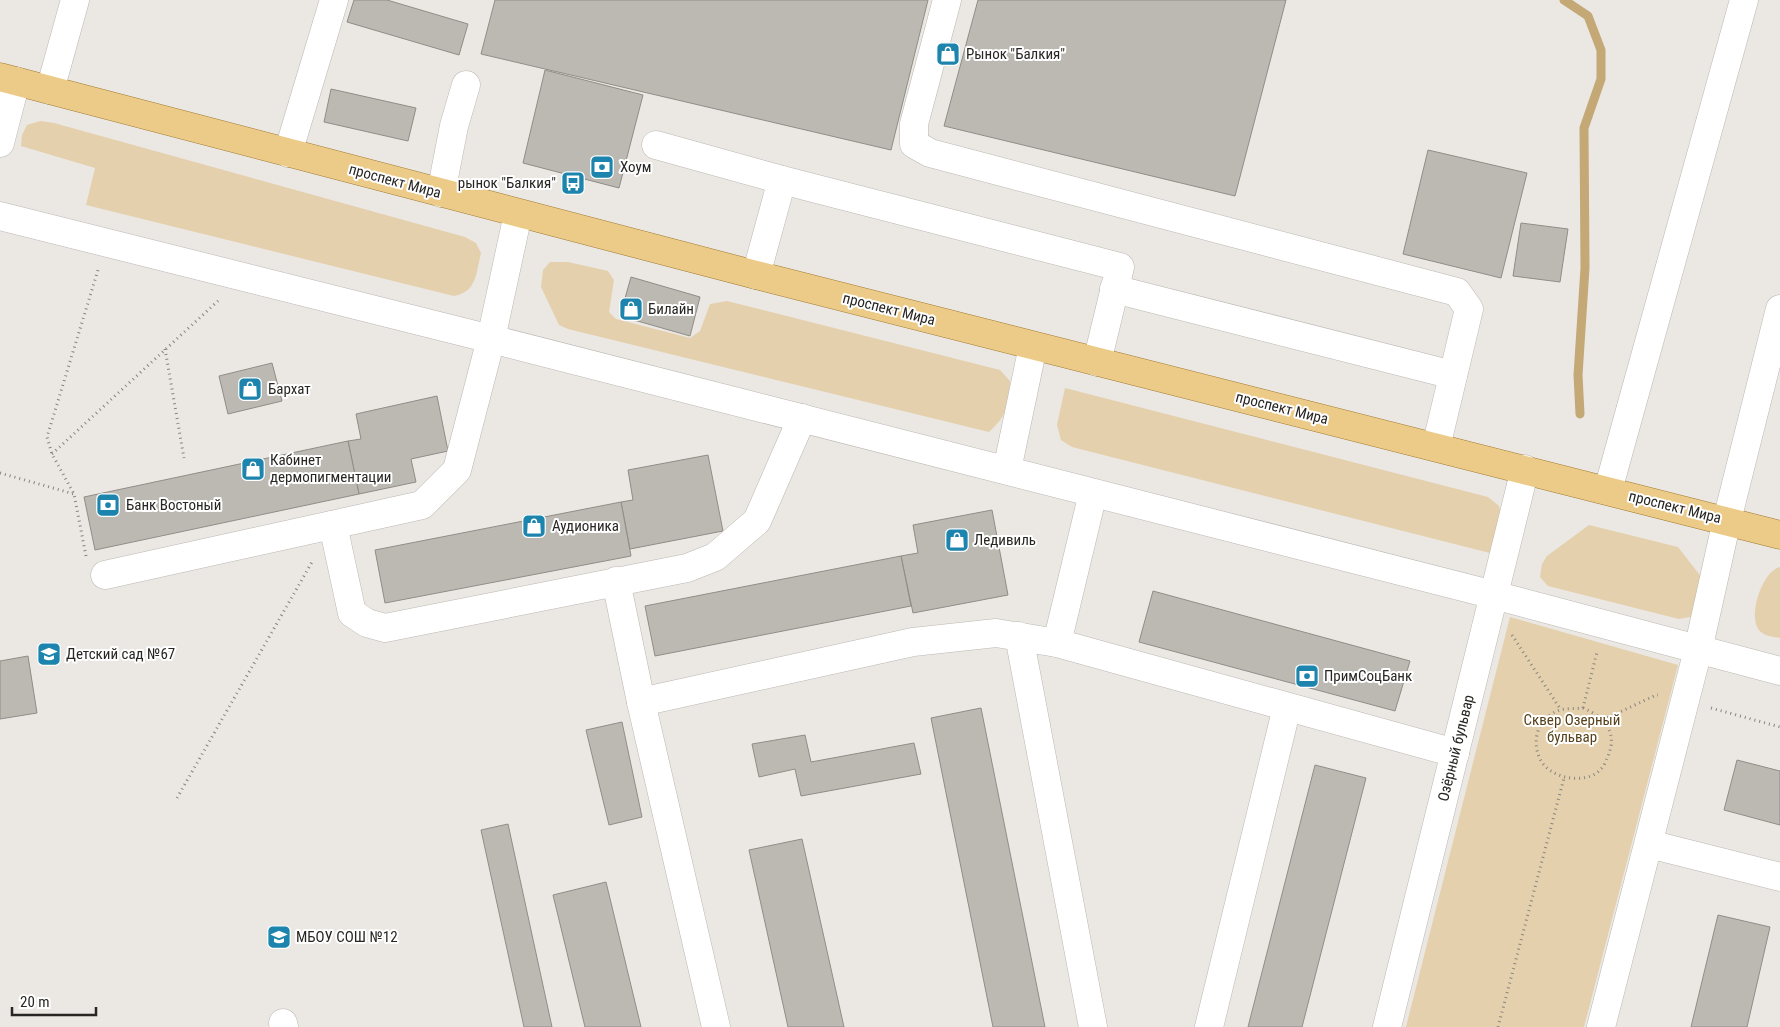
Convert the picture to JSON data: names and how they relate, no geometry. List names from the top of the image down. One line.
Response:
{"streets":{"main road":["проспект Мира"],"street":["Озёрный бульвар"]},"crossings":[["проспект Мира","Озёрный бульвар"]],"parks":["Сквер Озерный бульвар"],"places":{"shop":["Рынок \"Балкия\"","Билайн","Бархат","Кабинет дермопигментации","Аудионика","Ледивиль"],"bank":["Хоум","Банк Востоный","ПримСоцБанк"],"bus stop":["рынок \"Балкия\""],"school or university":["Детский сад №67","МБОУ СОШ №12"]},"scale_bar":"20 m"}
